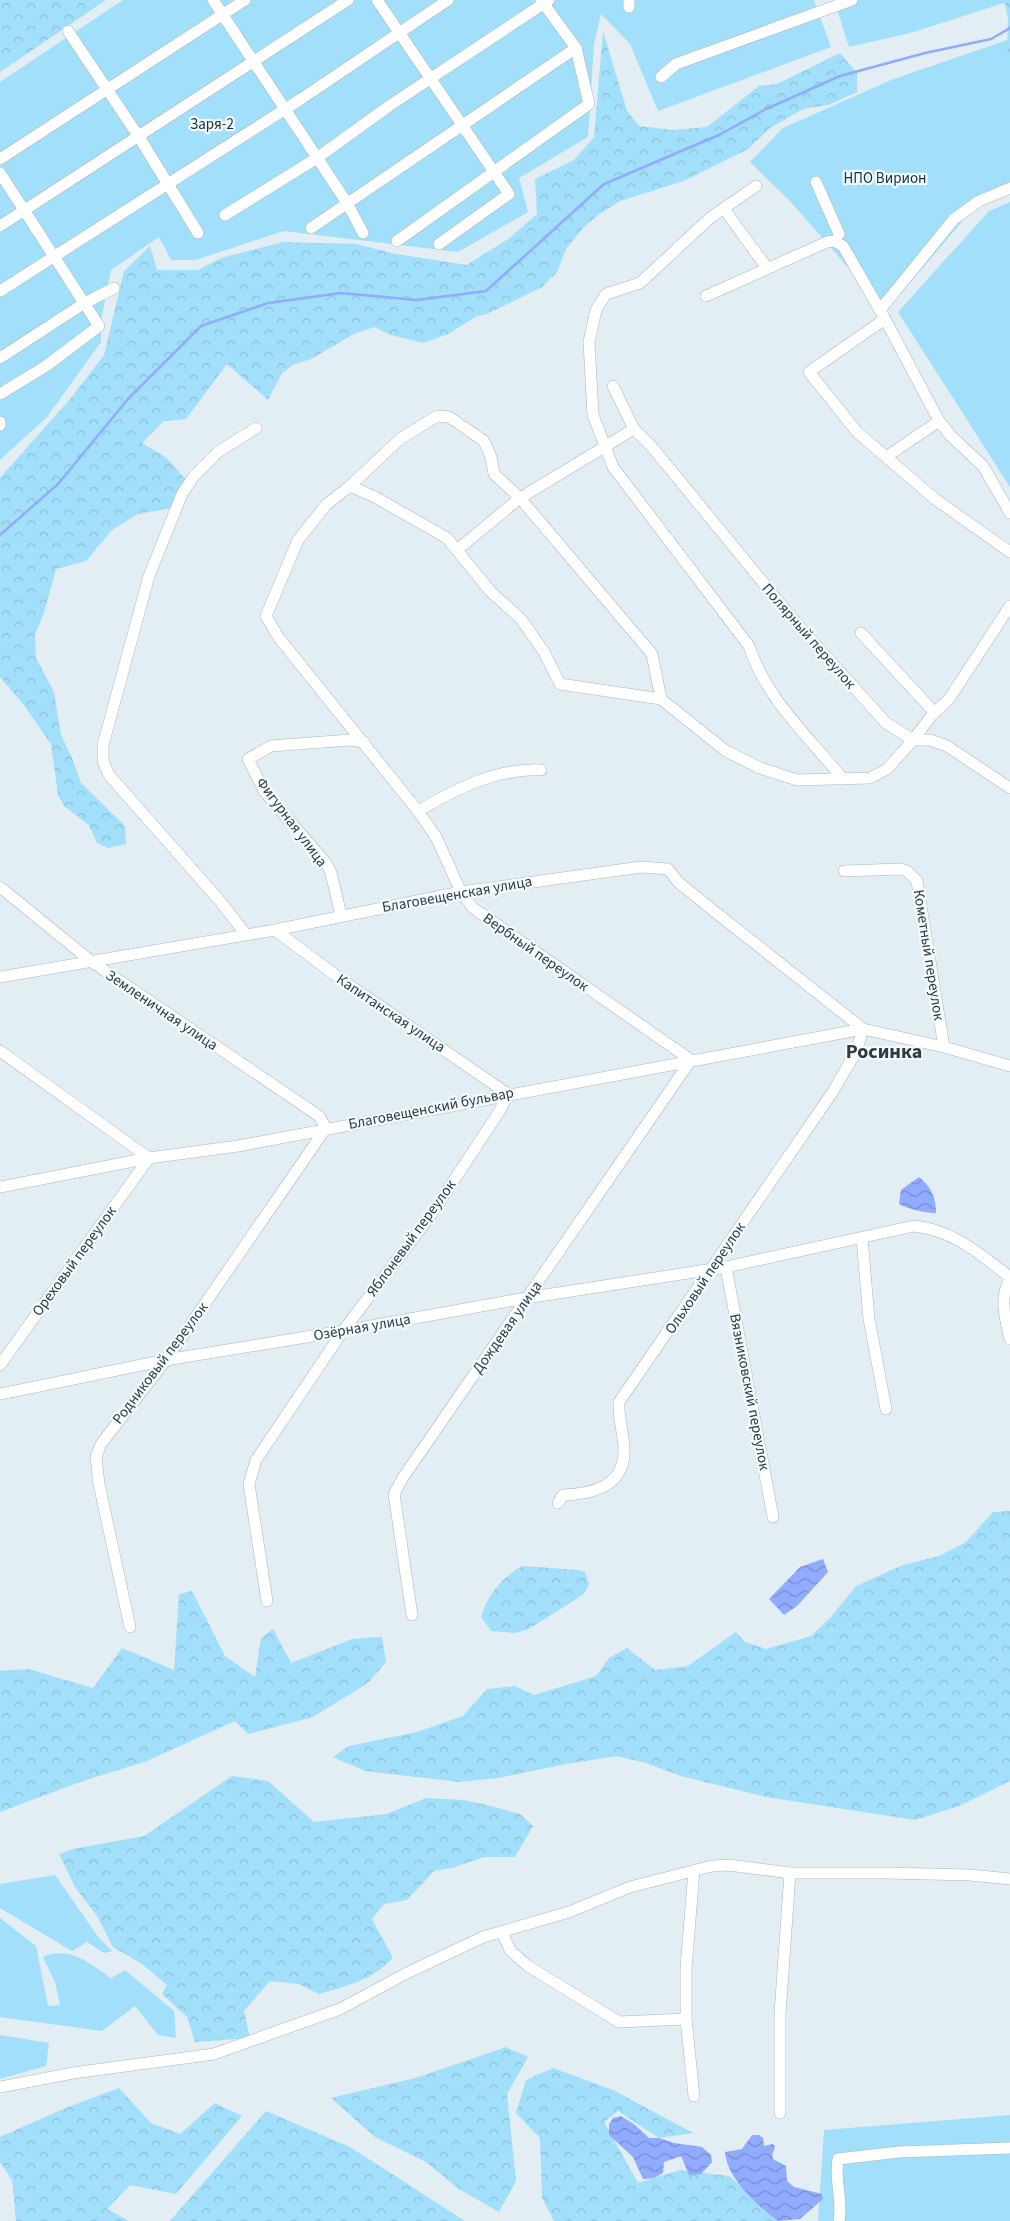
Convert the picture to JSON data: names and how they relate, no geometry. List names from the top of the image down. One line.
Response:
{"streets":{"street":["Полярный переулок","Фигурная улица","Благовещенская улица","Вербный переулок","Кометный переулок","Земленичная улица","Капитанская улица","Благовещенский бульвар","Яблоневый переулок","Ореховый переулок","Ольховый переулок","Озёрная улица","Дождевая улица","Родниковый переулок","Вязниковский переулок"]},"crossings":[["Фигурная улица","Благовещенская улица"],["Фигурная улица","Вербный переулок"],["Благовещенская улица","Вербный переулок"],["Благовещенская улица","Земленичная улица"],["Благовещенская улица","Капитанская улица"],["Благовещенская улица","Благовещенский бульвар"],["Благовещенская улица","Ольховый переулок"],["Вербный переулок","Благовещенский бульвар"],["Вербный переулок","Дождевая улица"],["Земленичная улица","Благовещенский бульвар"],["Земленичная улица","Родниковый переулок"],["Капитанская улица","Благовещенский бульвар"],["Капитанская улица","Яблоневый переулок"],["Благовещенский бульвар","Яблоневый переулок"],["Благовещенский бульвар","Ореховый переулок"],["Благовещенский бульвар","Ольховый переулок"],["Благовещенский бульвар","Дождевая улица"],["Благовещенский бульвар","Родниковый переулок"],["Яблоневый переулок","Озёрная улица"],["Ольховый переулок","Озёрная улица"],["Озёрная улица","Дождевая улица"],["Озёрная улица","Родниковый переулок"],["Озёрная улица","Вязниковский переулок"]],"districts":["Росинка"],"parks":["Заря-2","НПО Вирион"]}
